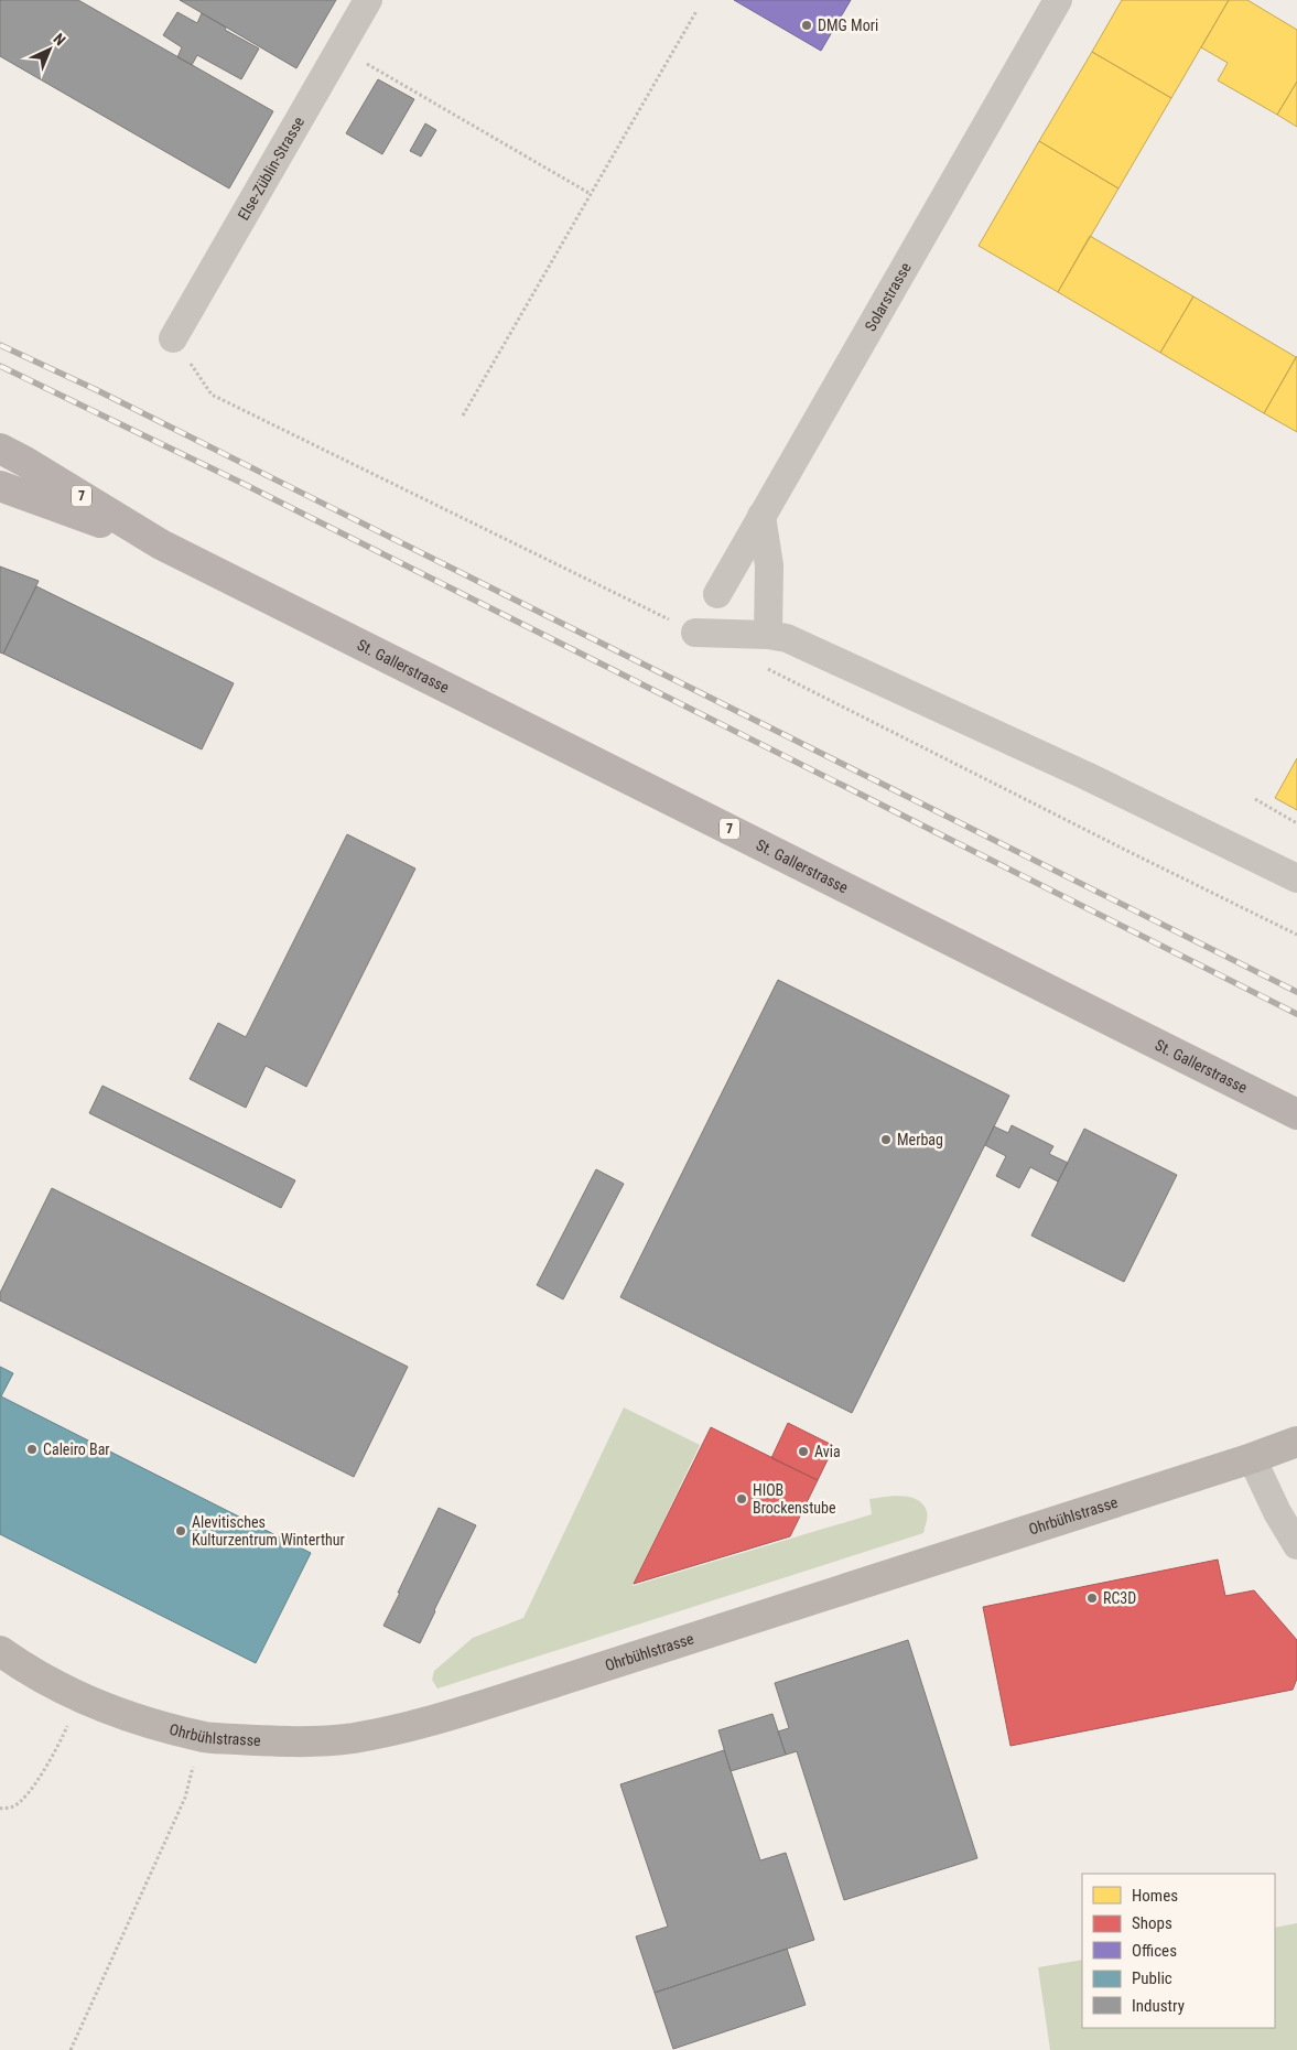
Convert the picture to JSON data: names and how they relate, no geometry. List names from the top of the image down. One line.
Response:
{"streets":{"main road":["7","St. Gallerstrasse"],"street":["Else-Züblin-Strasse","Solarstrasse","Ohrbühlstrasse"]},"places":["DMG Mori","Merbag","Caleiro Bar","Avia","HIOB Brockenstube","Alevitisches Kulturzentrum Winterthur","RC3D"],"legend":["Homes","Shops","Offices","Public","Industry"],"north":"top right"}
